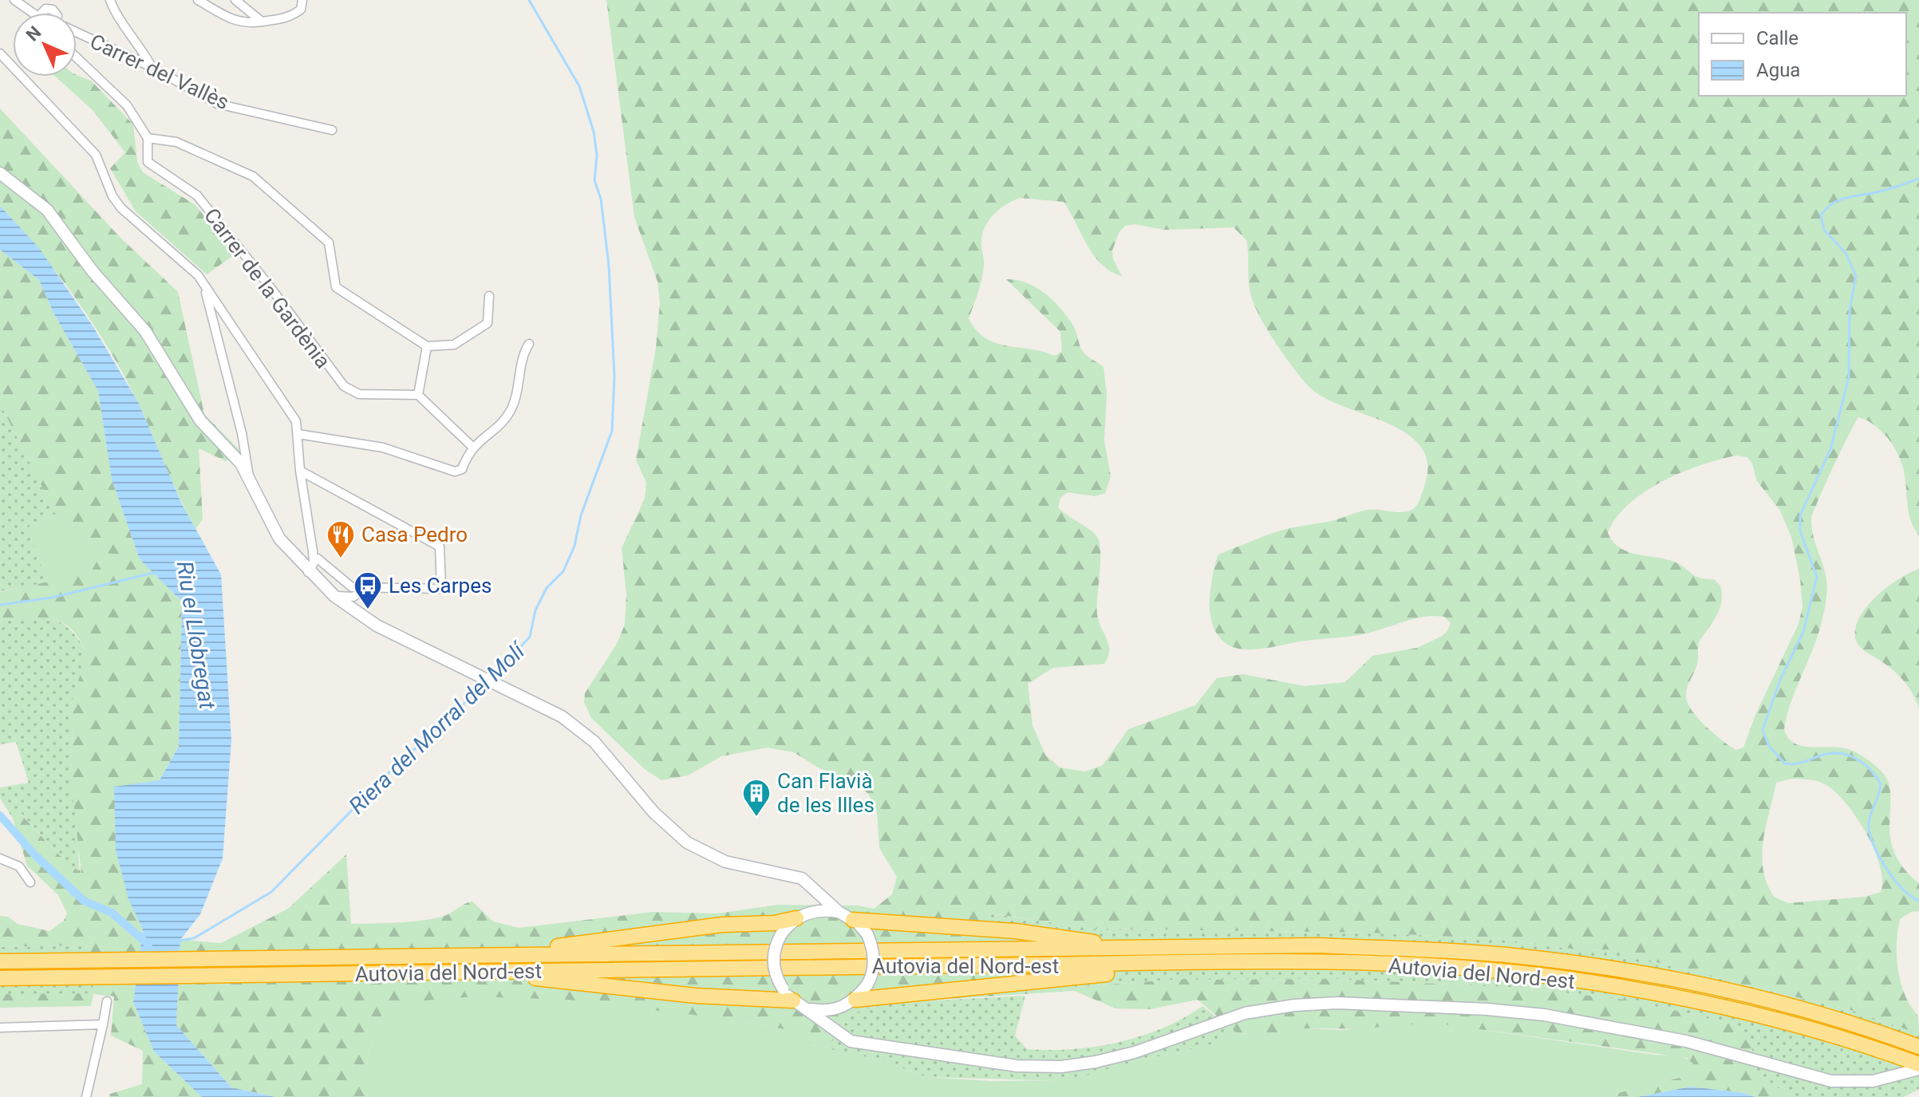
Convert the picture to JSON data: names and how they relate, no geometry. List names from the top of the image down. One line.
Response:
{"streets":{"highway":["Autovia del Nord-est"],"street":["Carrer del Vallès","Carrer de la Gardènia"]},"water":["Riu el Llobregat","Riera del Morral del Molí"],"places":{"restaurant":["Casa Pedro"],"bus stop":["Les Carpes"],"building":["Can Flavià de les Illes"]},"legend":["Calle","Agua"],"north":"top left"}
